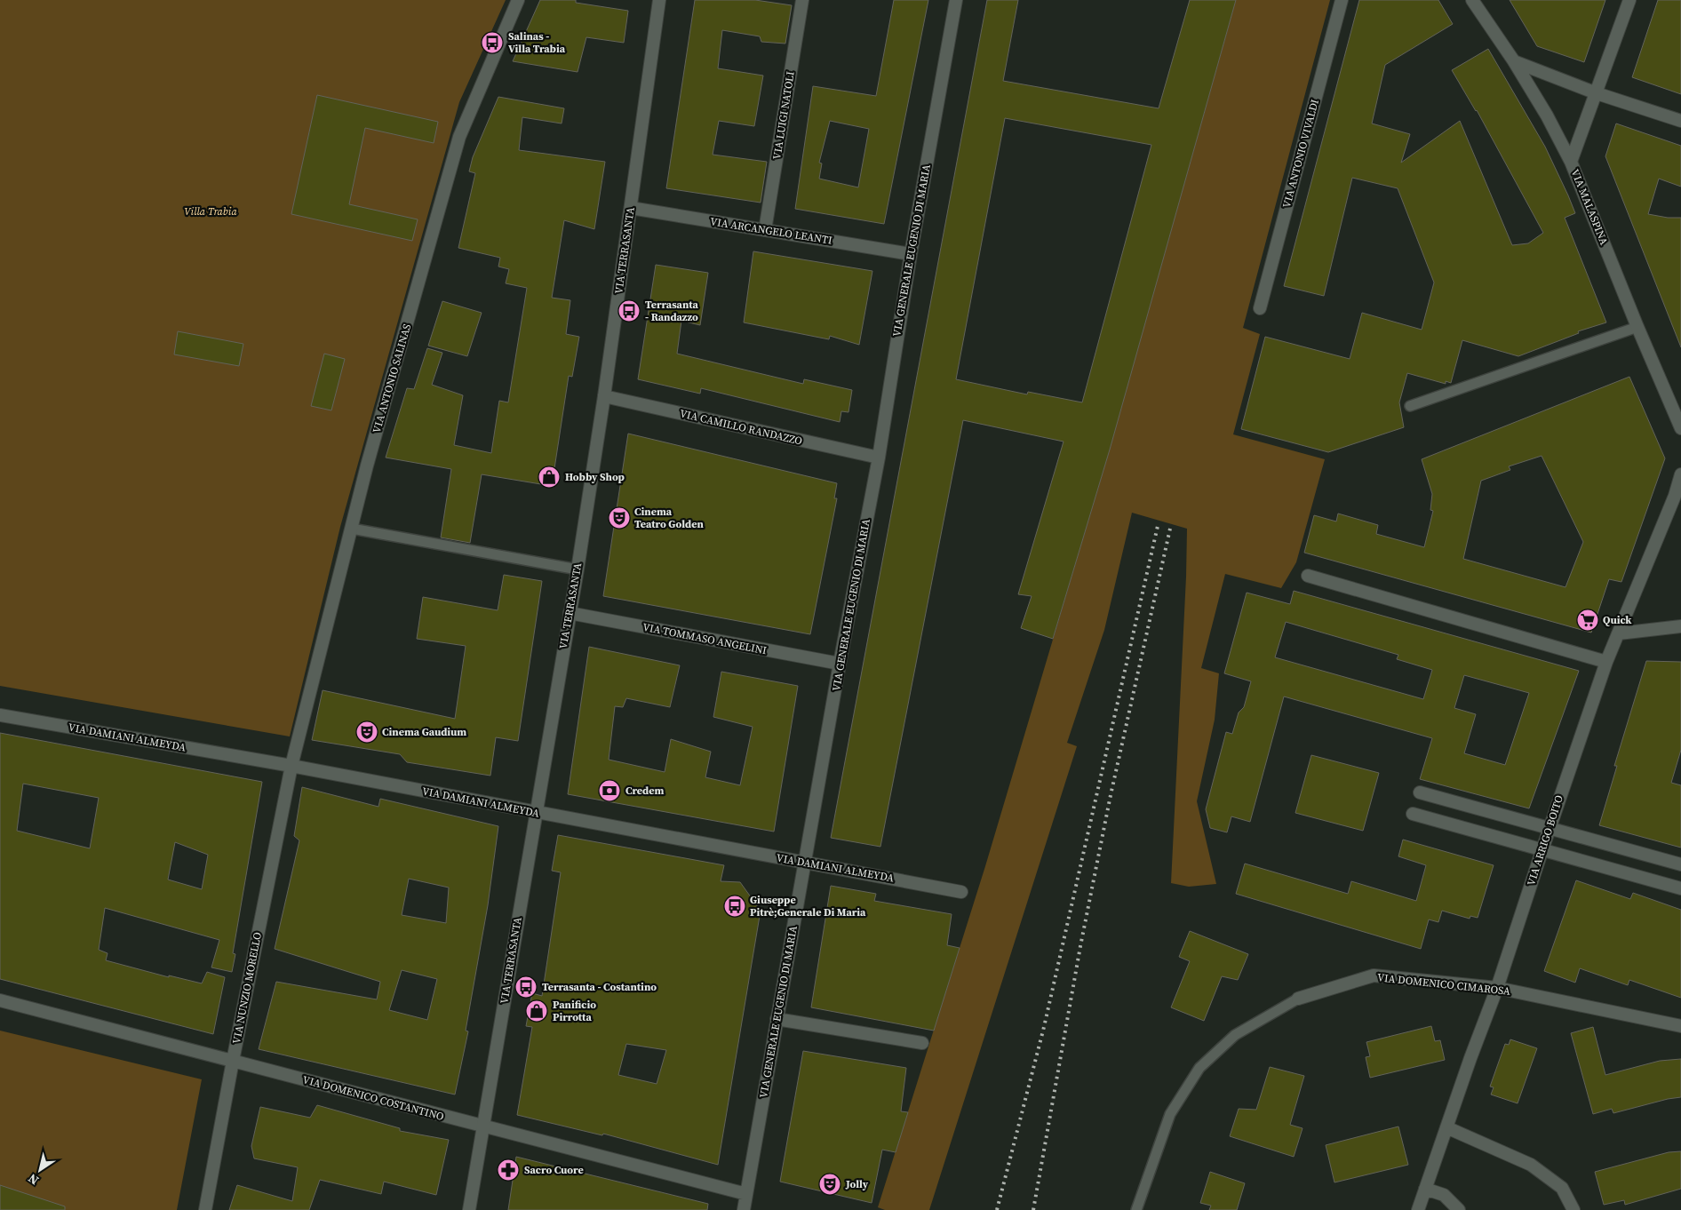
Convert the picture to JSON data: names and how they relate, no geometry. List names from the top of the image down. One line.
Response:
{"streets":{"street":["VIA LUIGI NATOLI","VIA ANTONIO VIVALDI","VIA MALASPINA","VIA ARCANGELO LEANTI","VIA TERRASANTA","VIA GENERALE EUGENIO DI MARIA","VIA ANTONIO SALINAS","VIA CAMILLO RANDAZZO","VIA TOMMASO ANGELINI","VIA DAMIANI ALMEYDA","VIA ARRIGO BOITO","VIA DOMENICO CIMAROSA","VIA NUNZIO MORELLO","VIA DOMENICO COSTANTINO"]},"crossings":[["VIA LUIGI NATOLI","VIA ARCANGELO LEANTI"],["VIA ARCANGELO LEANTI","VIA TERRASANTA"],["VIA ARCANGELO LEANTI","VIA GENERALE EUGENIO DI MARIA"],["VIA TERRASANTA","VIA CAMILLO RANDAZZO"],["VIA TERRASANTA","VIA TOMMASO ANGELINI"],["VIA TERRASANTA","VIA DAMIANI ALMEYDA"],["VIA TERRASANTA","VIA DOMENICO COSTANTINO"],["VIA GENERALE EUGENIO DI MARIA","VIA CAMILLO RANDAZZO"],["VIA GENERALE EUGENIO DI MARIA","VIA TOMMASO ANGELINI"],["VIA GENERALE EUGENIO DI MARIA","VIA DAMIANI ALMEYDA"],["VIA GENERALE EUGENIO DI MARIA","VIA DOMENICO COSTANTINO"],["VIA ANTONIO SALINAS","VIA DAMIANI ALMEYDA"],["VIA ANTONIO SALINAS","VIA NUNZIO MORELLO"],["VIA DAMIANI ALMEYDA","VIA NUNZIO MORELLO"],["VIA ARRIGO BOITO","VIA DOMENICO CIMAROSA"],["VIA NUNZIO MORELLO","VIA DOMENICO COSTANTINO"]],"parks":["Villa Trabia"],"places":{"bus stop":["Salinas - Villa Trabia","Terrasanta - Randazzo","Giuseppe Pitrè;Generale Di Maria","Terrasanta - Costantino"],"shop":["Hobby Shop","Panificio Pirrotta"],"theatre":["Cinema Teatro Golden","Cinema Gaudium","Jolly"],"supermarket":["Quick"],"bank":["Credem"],"pharmacy":["Sacro Cuore"]},"north":"bottom left"}
